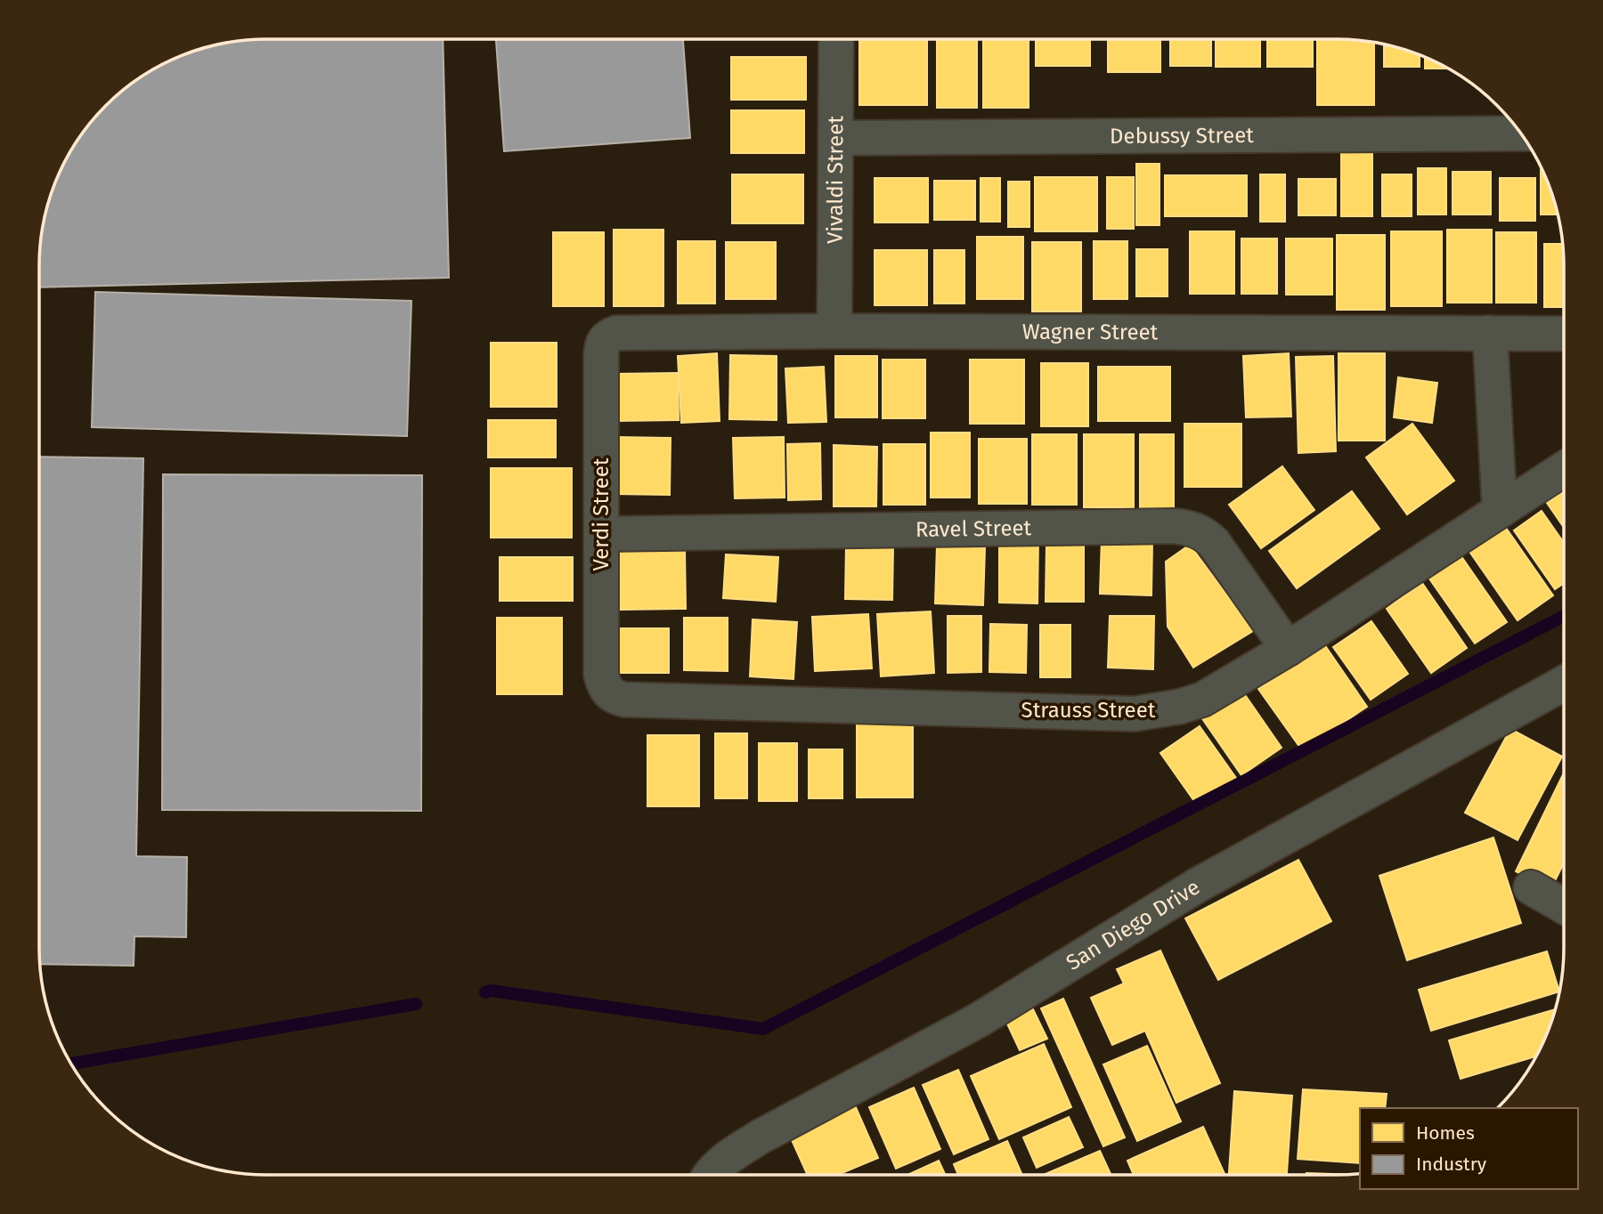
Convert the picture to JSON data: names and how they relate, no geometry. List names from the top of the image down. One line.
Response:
{"streets":{"street":["Debussy Street","Vivaldi Street","Wagner Street","Verdi Street","Ravel Street","Strauss Street","San Diego Drive"]},"crossings":[["Debussy Street","Vivaldi Street"],["Vivaldi Street","Wagner Street"],["Wagner Street","Verdi Street"],["Verdi Street","Ravel Street"],["Verdi Street","Strauss Street"],["Ravel Street","Strauss Street"]],"legend":["Homes","Industry"]}
